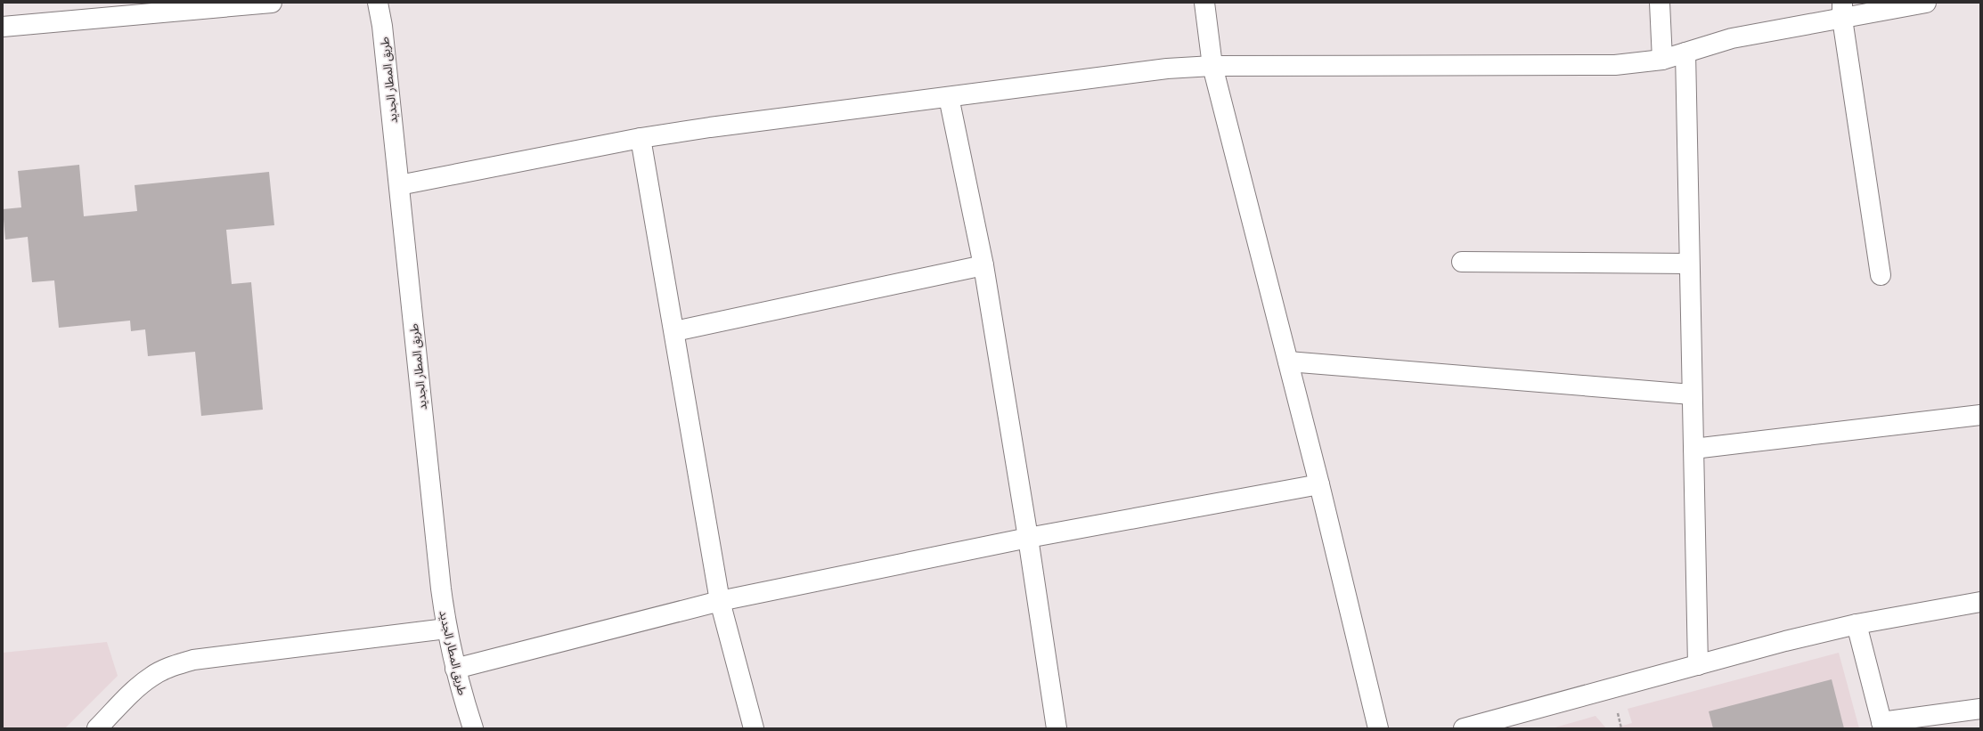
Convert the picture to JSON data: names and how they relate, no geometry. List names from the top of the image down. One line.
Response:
{"streets":{"street":["طريق المطار الجديد"]}}
